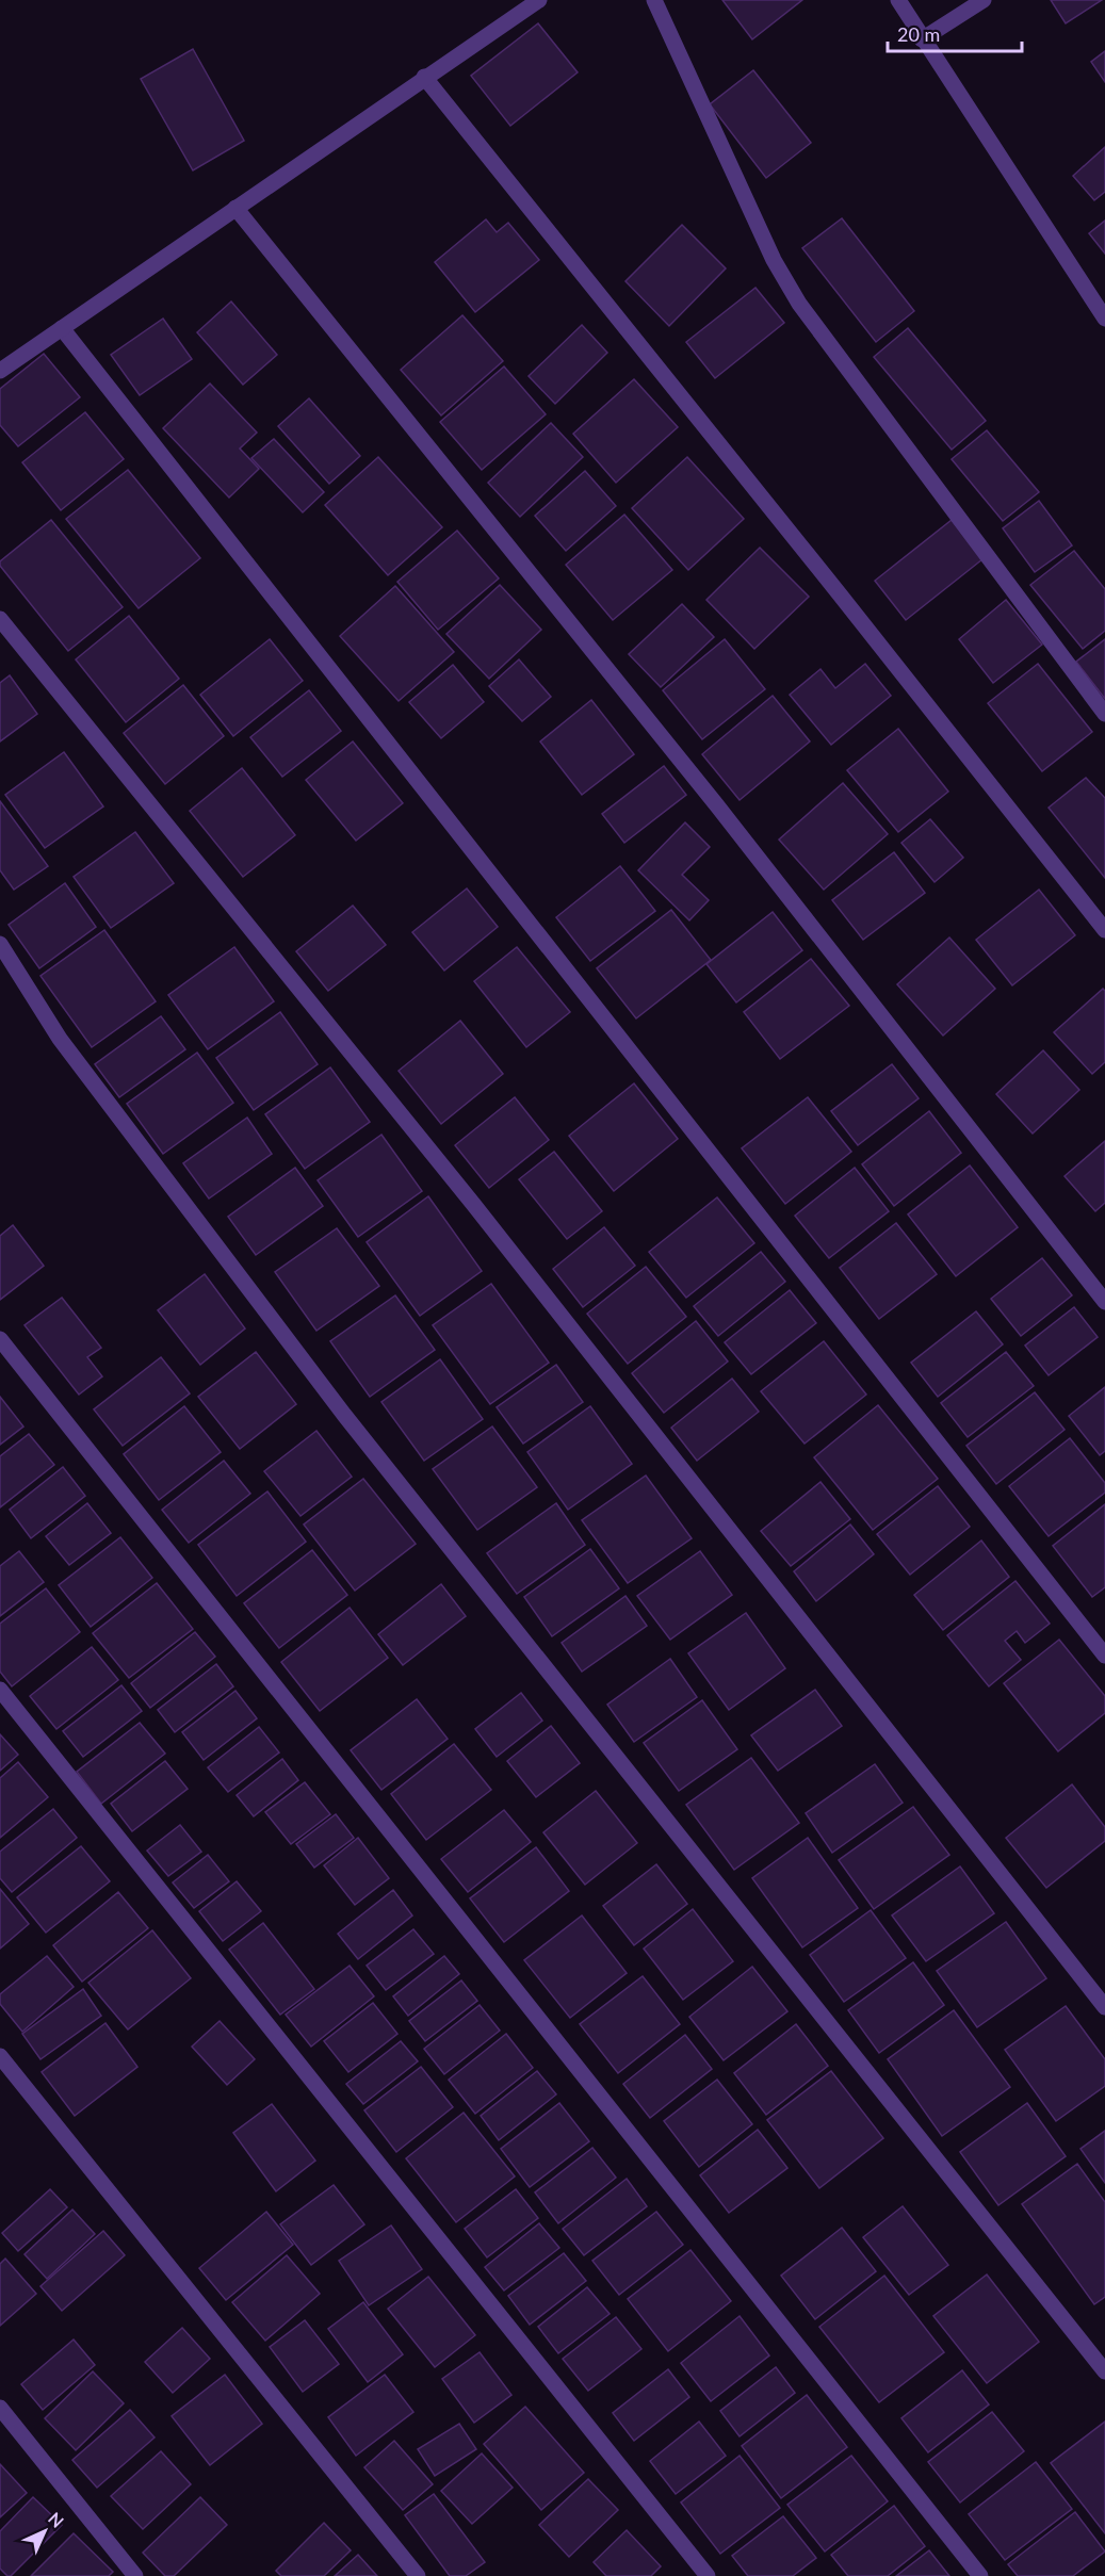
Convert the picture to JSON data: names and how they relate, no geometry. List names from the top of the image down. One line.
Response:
{"scale_bar":"20 m","north":"top right"}
